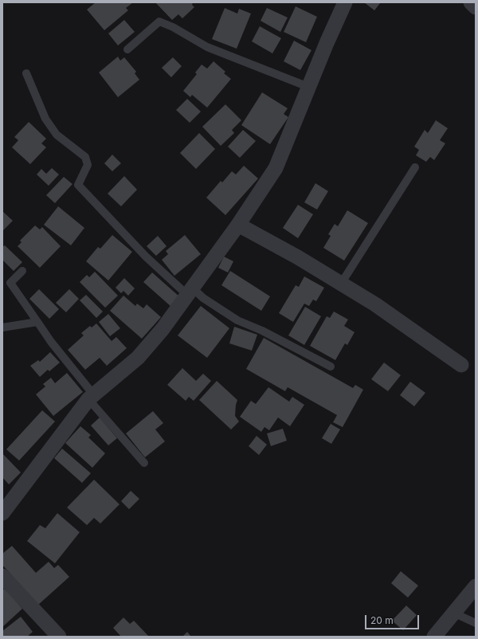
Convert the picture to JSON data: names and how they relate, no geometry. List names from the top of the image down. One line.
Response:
{"scale_bar":"20 m"}
